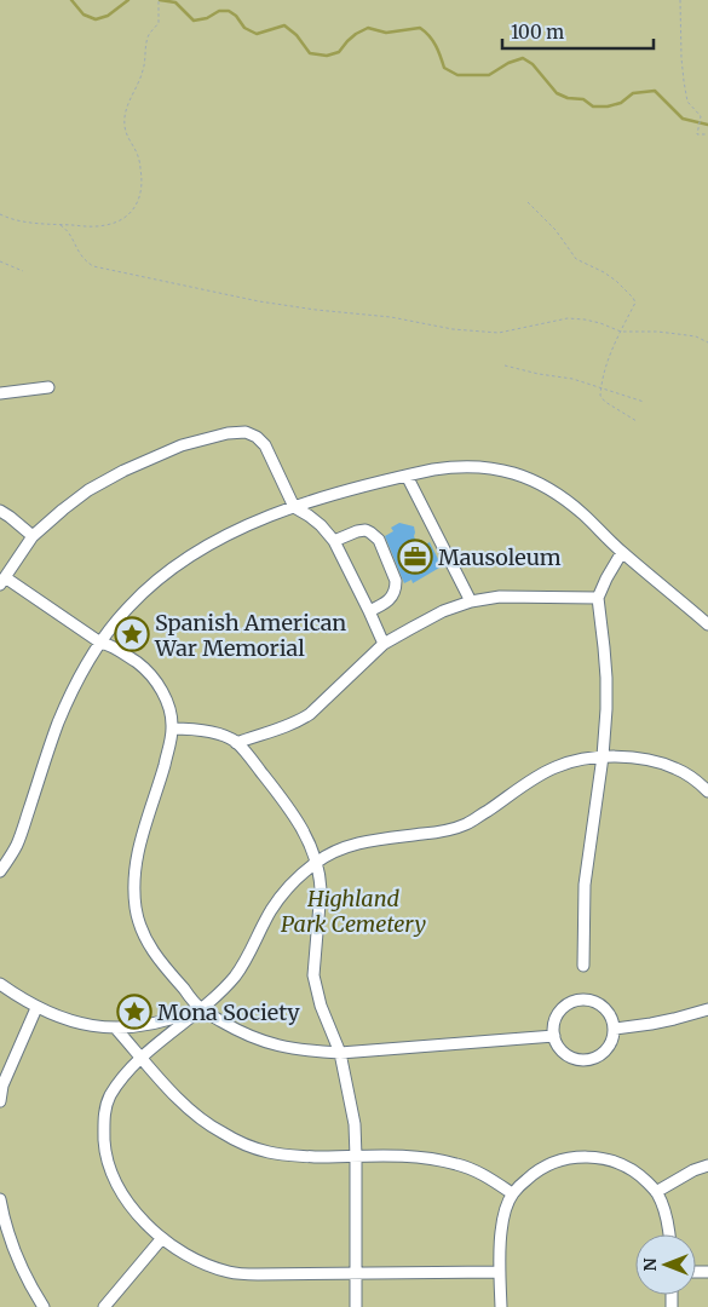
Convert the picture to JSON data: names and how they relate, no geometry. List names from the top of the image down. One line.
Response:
{"parks":["Highland Park Cemetery"],"places":{"office":["Mausoleum"],"place":["Spanish American War Memorial","Mona Society"]},"scale_bar":"100 m","north":"left"}
